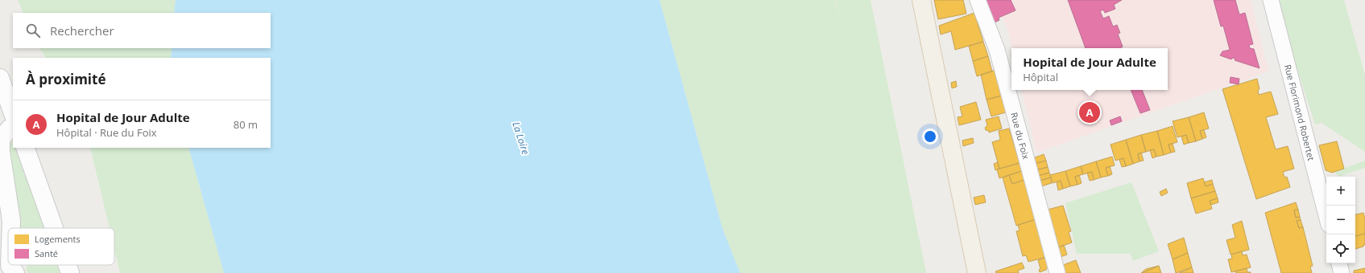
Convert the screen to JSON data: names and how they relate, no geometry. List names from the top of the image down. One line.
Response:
{"streets":{"street":["Rue Florimond Robertet","Rue du Foix"]},"water":["La Loire"],"legend":["Logements","Santé"],"page":{"search":"Rechercher","popup":["Hopital de Jour Adulte","Hôpital"],"heading":"À proximité","list":[{"mark":"A","name":"Hopital de Jour Adulte","note":"Hôpital · Rue du Foix","value":"80 m"}],"pins":"A","map_buttons":["+","−"]}}
